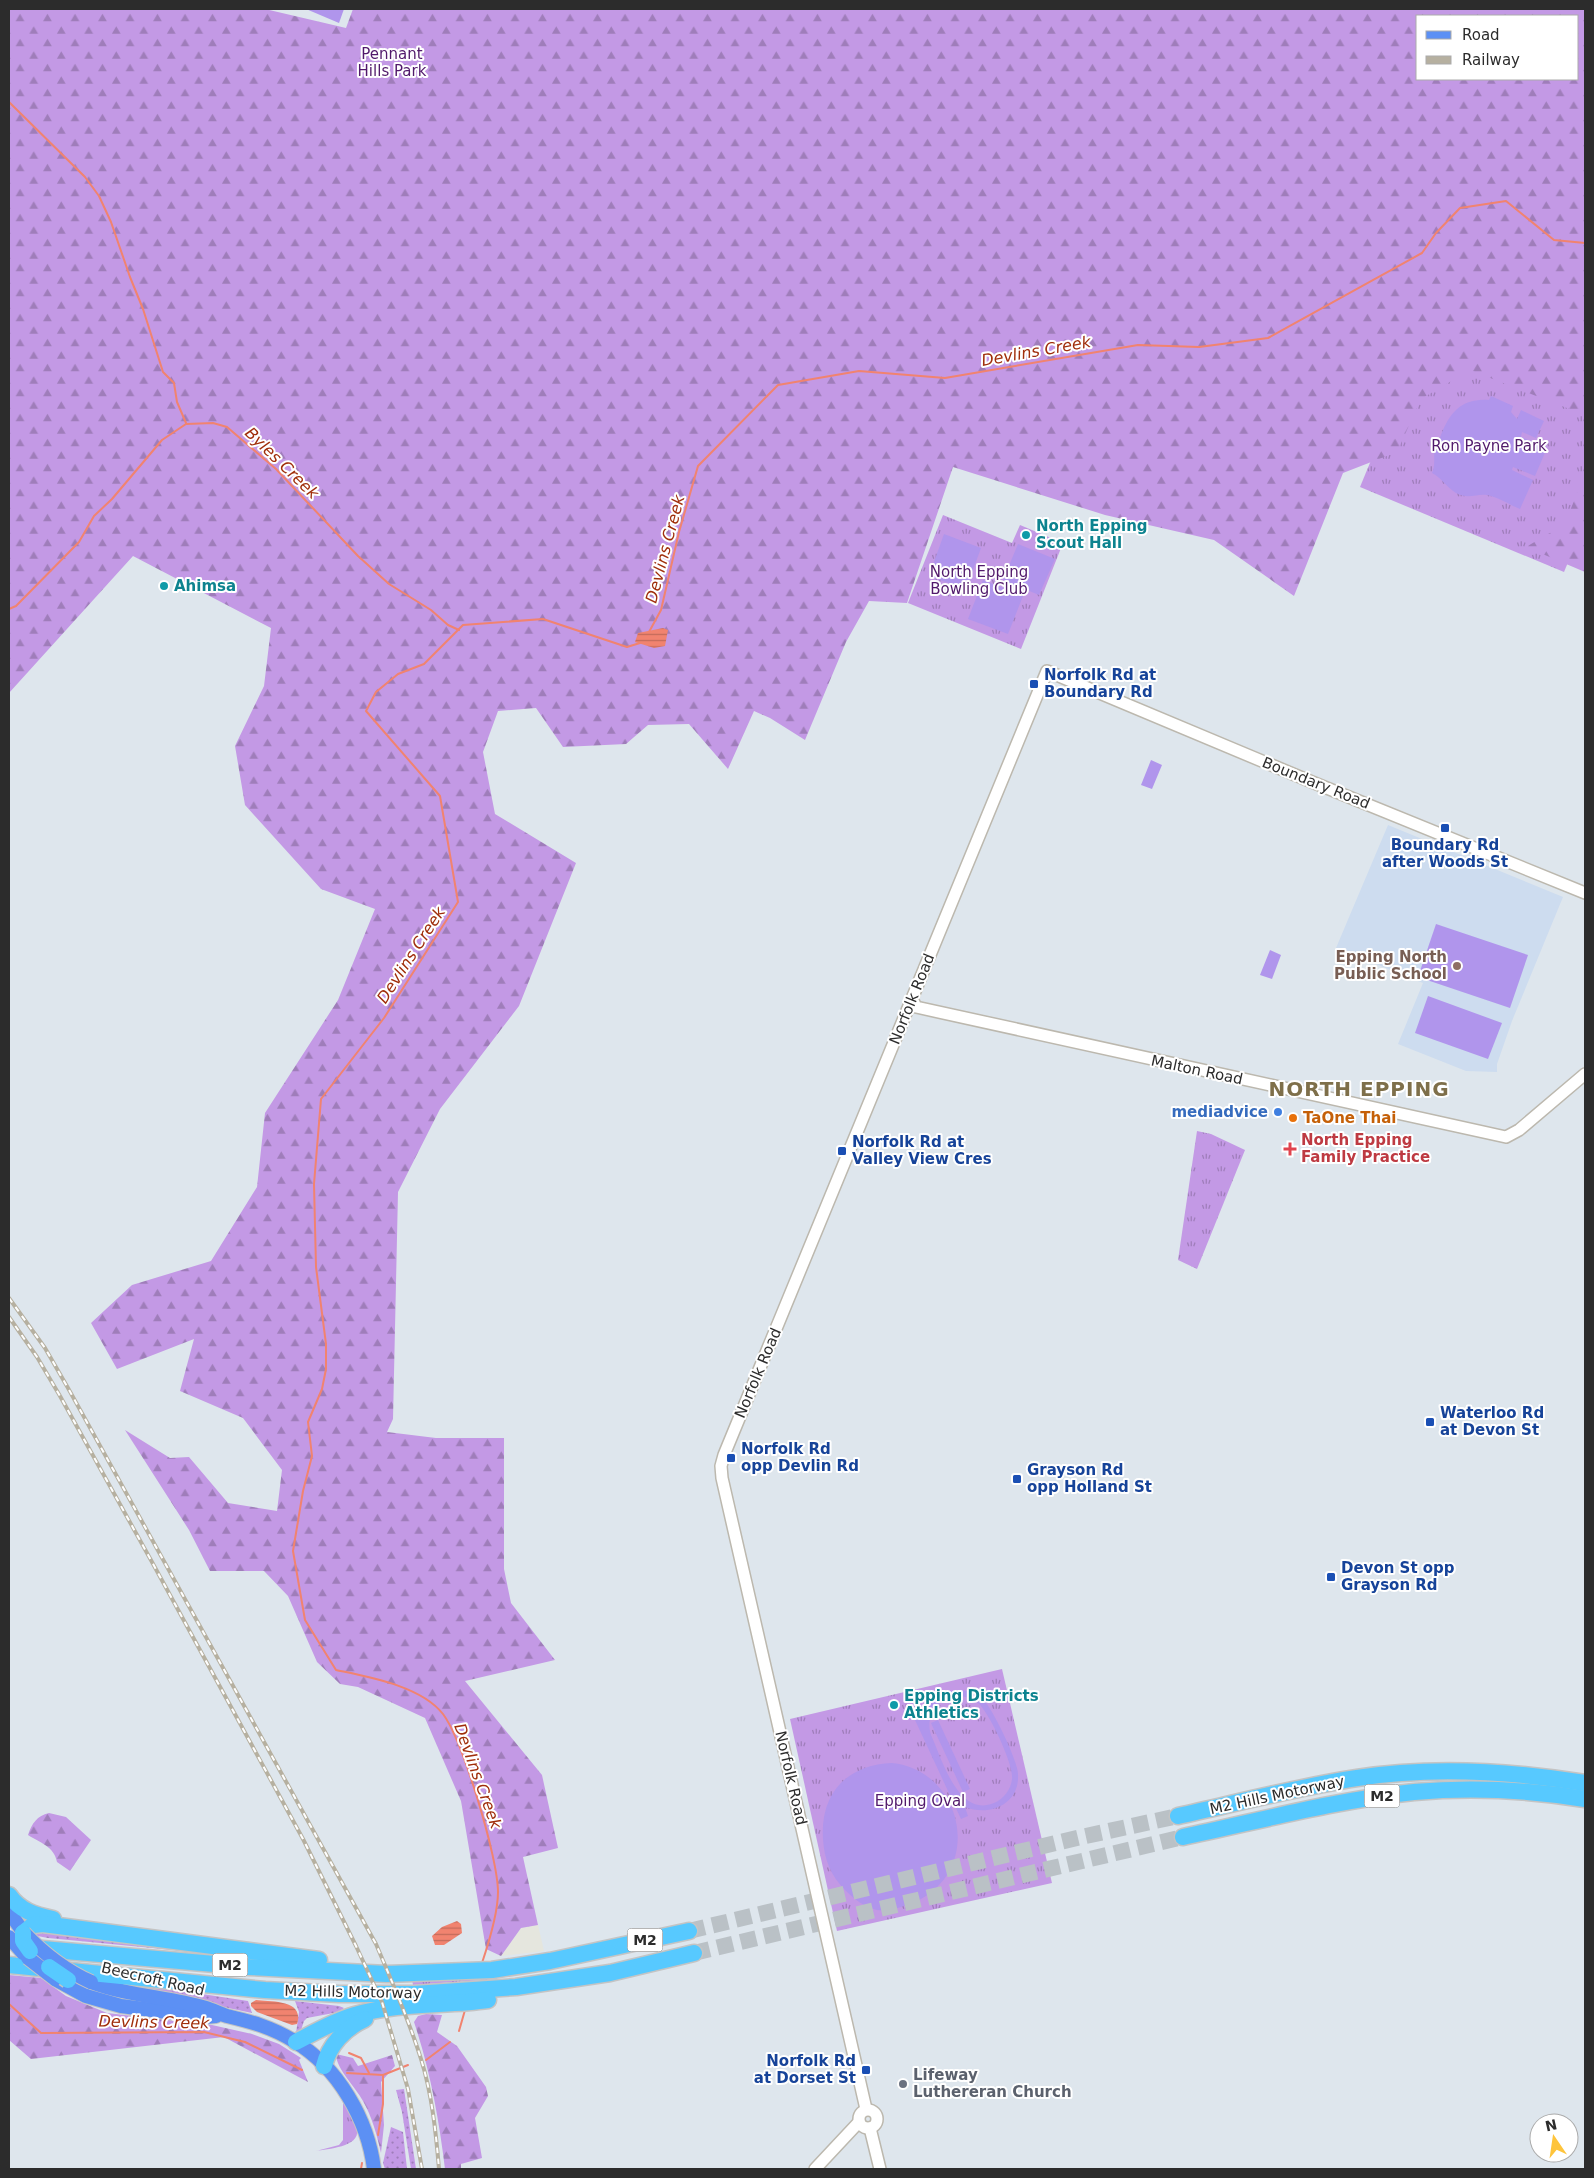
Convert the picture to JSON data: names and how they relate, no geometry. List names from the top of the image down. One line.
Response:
{"streets":{"highway":["M2 Hills Motorway","M2"],"main road":["Beecroft Road"],"street":["Boundary Road","Norfolk Road","Malton Road"]},"crossings":[["Boundary Road","Norfolk Road"],["Norfolk Road","Malton Road"],["M2 Hills Motorway","M2"],["M2","Beecroft Road"]],"districts":["NORTH EPPING"],"water":["Devlins Creek","Byles Creek"],"parks":["Pennant Hills Park","Ron Payne Park","North Epping Bowling Club","Epping Oval"],"places":{"other":["North Epping Scout Hall","Ahimsa","Epping North Public School","mediadvice","TaOne Thai","Epping Districts Athletics","Lifeway Luthereran Church"],"transit":["Norfolk Rd at Boundary Rd","Boundary Rd after Woods St","Norfolk Rd at Valley View Cres","Waterloo Rd at Devon St","Norfolk Rd opp Devlin Rd","Grayson Rd opp Holland St","Devon St opp Grayson Rd","Norfolk Rd at Dorset St"],"health":["North Epping Family Practice"]},"legend":["Road","Railway"],"north":"top"}
